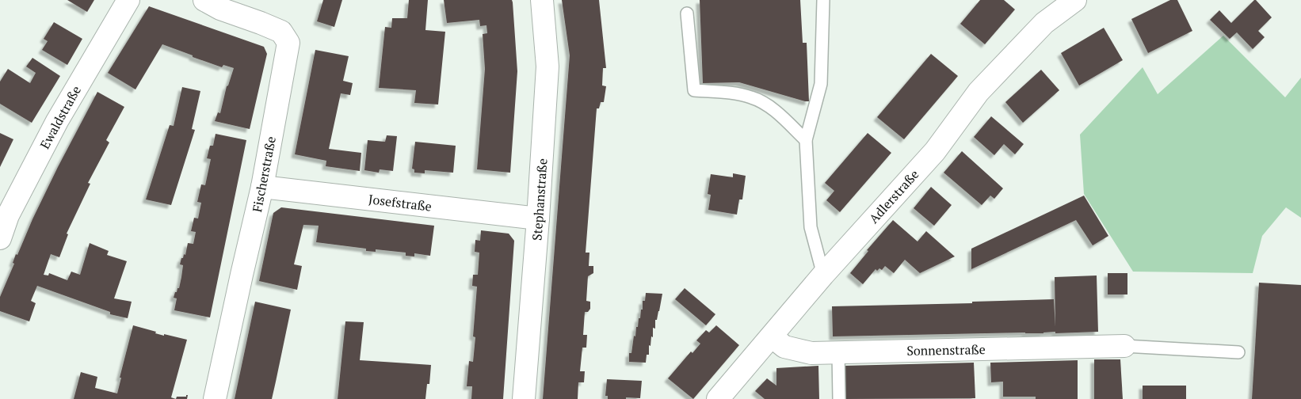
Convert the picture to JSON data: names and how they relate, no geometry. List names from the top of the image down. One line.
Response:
{"streets":{"street":["Ewaldstraße","Fischerstraße","Adlerstraße","Stephanstraße","Josefstraße","Sonnenstraße"]},"crossings":[["Fischerstraße","Josefstraße"],["Adlerstraße","Sonnenstraße"],["Stephanstraße","Josefstraße"]]}
